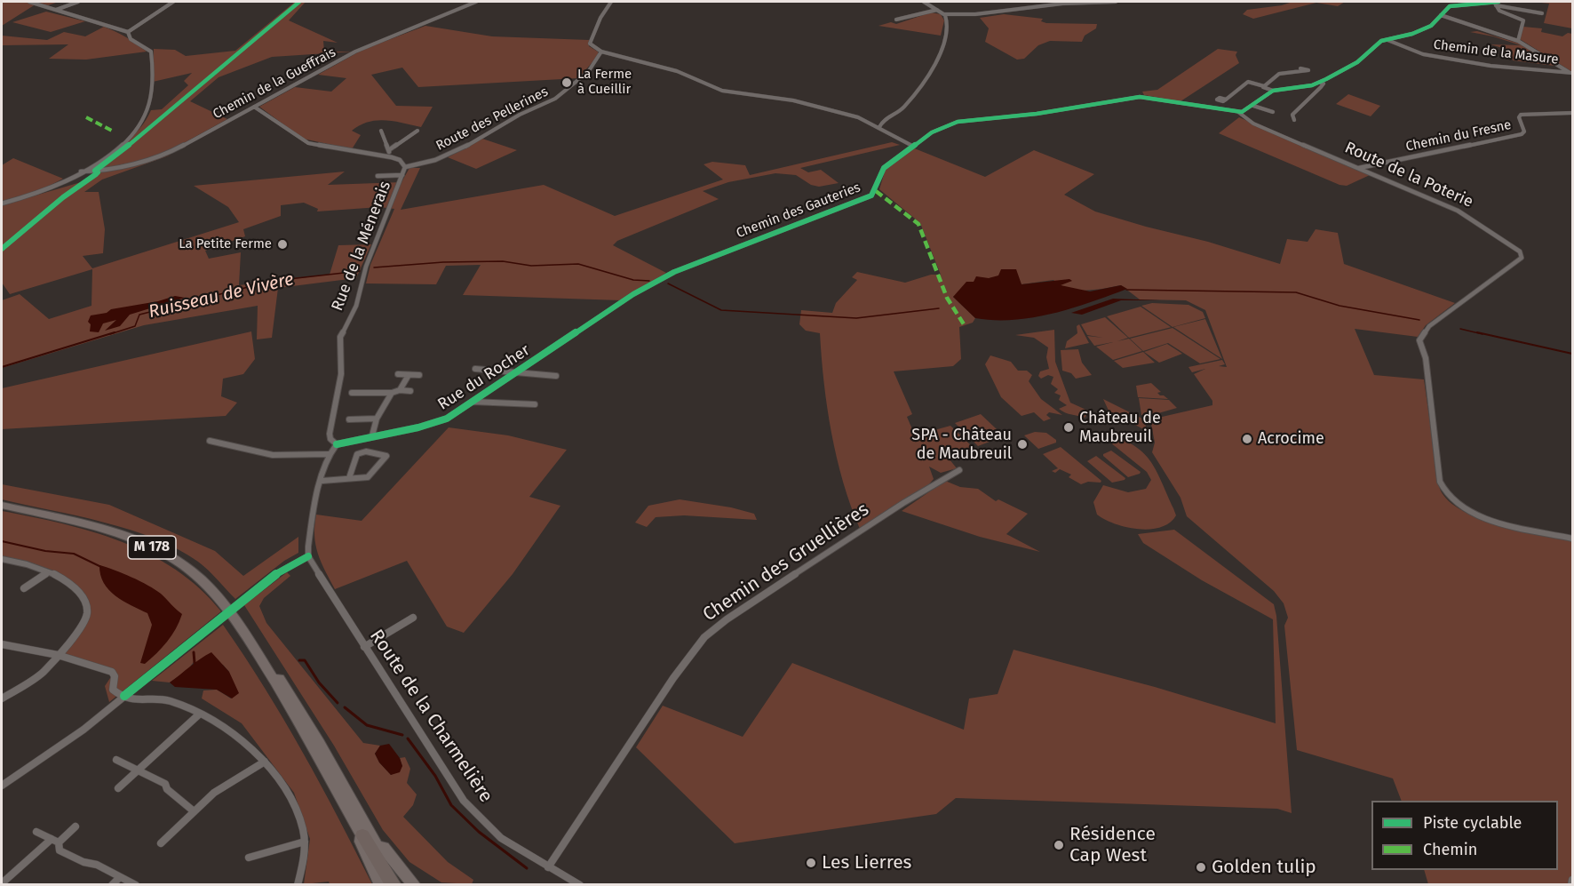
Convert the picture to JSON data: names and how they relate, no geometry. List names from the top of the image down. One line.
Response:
{"streets":{"main road":["M 178"],"street":["Chemin de la Masure","Chemin de la Gueffrais","Route des Pellerines","Chemin du Fresne","Route de la Poterie","Chemin des Gauteries","Rue de la Ménerais","Rue du Rocher","Chemin des Gruellières","Route de la Charmelière"]},"crossings":[["Chemin de la Gueffrais","Rue de la Ménerais"],["Route des Pellerines","Rue de la Ménerais"],["Chemin du Fresne","Route de la Poterie"],["Route de la Poterie","Chemin des Gauteries"],["Chemin des Gauteries","Rue du Rocher"],["Rue de la Ménerais","Rue du Rocher"],["Chemin des Gruellières","Route de la Charmelière"]],"water":["Ruisseau de Vivère"],"places":["La Ferme à Cueillir","La Petite Ferme","Château de Maubreuil","Acrocime","SPA - Château de Maubreuil","Résidence Cap West","Les Lierres","Golden tulip"],"legend":["Piste cyclable","Chemin"]}
